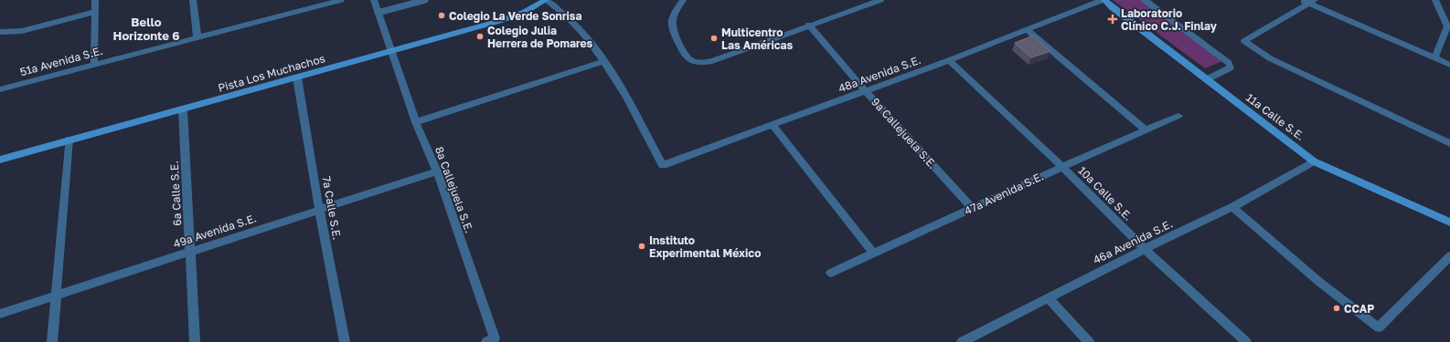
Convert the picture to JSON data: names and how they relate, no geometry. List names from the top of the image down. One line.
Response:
{"streets":{"street":["51a Avenida S.E.","Pista Los Muchachos","48a Avenida S.E.","11a Calle S.E.","9a Callejuela S.E.","8a Callejuela S.E.","6a Calle S.E.","47a Avenida S.E.","10a Calle S.E.","7a Calle S.E.","49a Avenida S.E.","46a Avenida S.E."]},"crossings":[["Pista Los Muchachos","8a Callejuela S.E."],["Pista Los Muchachos","6a Calle S.E."],["Pista Los Muchachos","7a Calle S.E."],["48a Avenida S.E.","11a Calle S.E."],["48a Avenida S.E.","9a Callejuela S.E."],["48a Avenida S.E.","10a Calle S.E."],["11a Calle S.E.","46a Avenida S.E."],["9a Callejuela S.E.","47a Avenida S.E."],["8a Callejuela S.E.","49a Avenida S.E."],["6a Calle S.E.","49a Avenida S.E."],["47a Avenida S.E.","10a Calle S.E."],["10a Calle S.E.","46a Avenida S.E."],["7a Calle S.E.","49a Avenida S.E."]],"districts":["Bello Horizonte 6"],"places":{"other":["Colegio La Verde Sonrisa","Colegio Julia Herrera de Pomares","Multicentro Las Américas","Instituto Experimental México","CCAP"],"health":["Laboratorio Clínico C.J. Finlay"]}}
